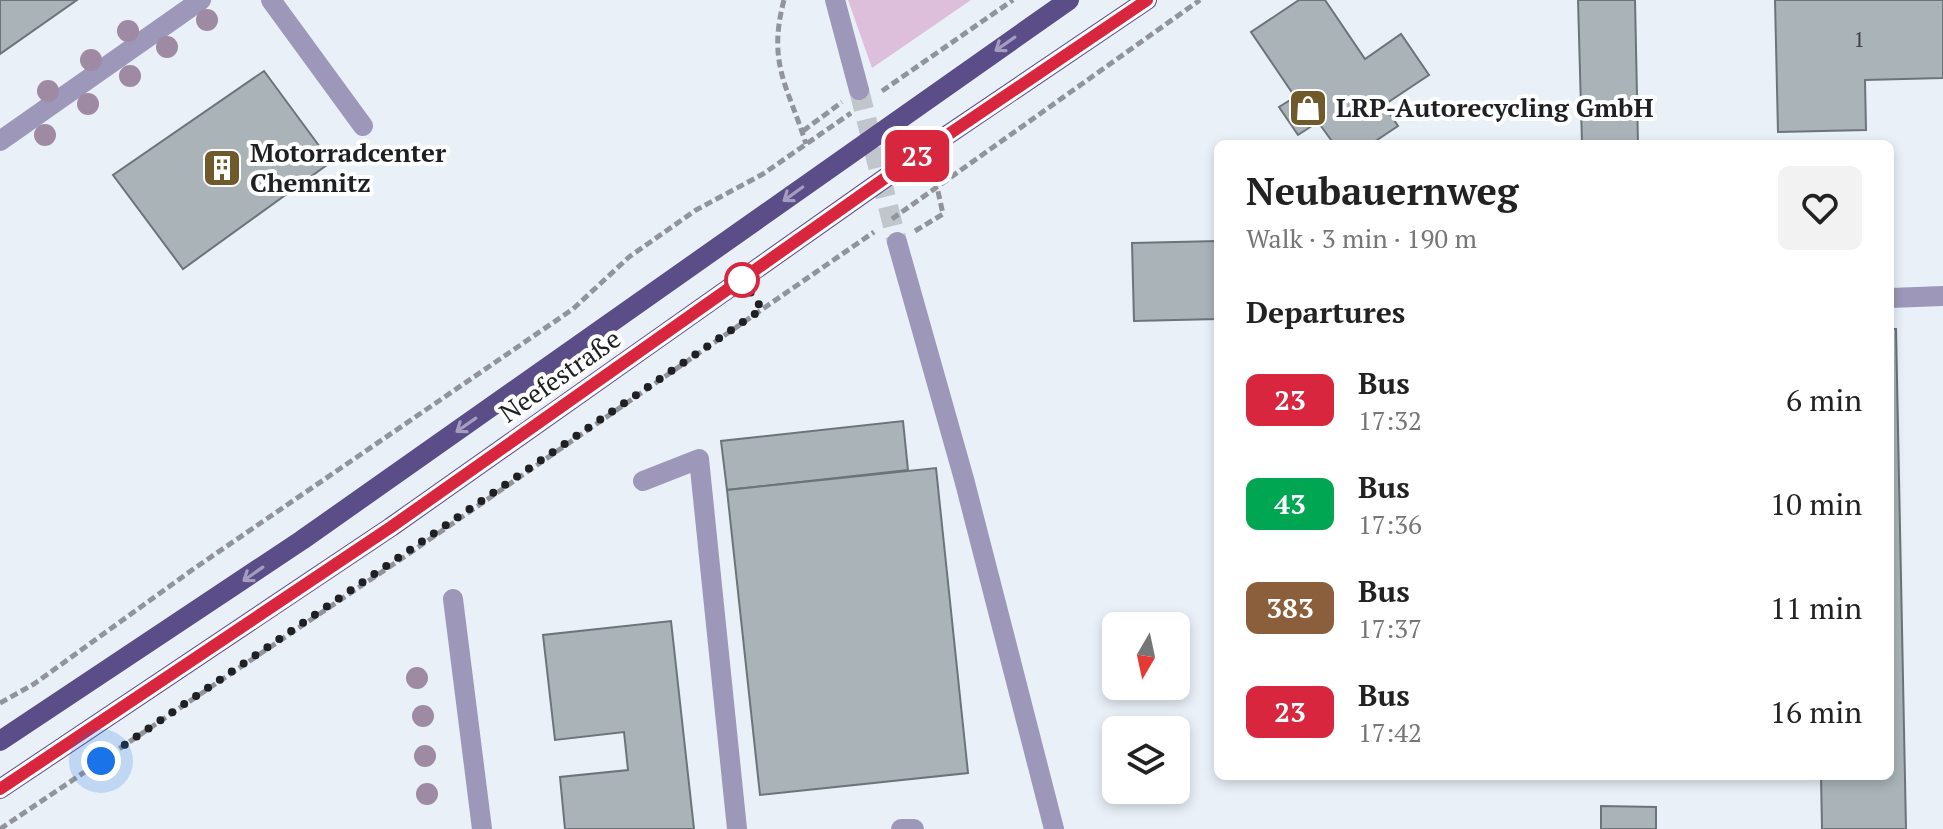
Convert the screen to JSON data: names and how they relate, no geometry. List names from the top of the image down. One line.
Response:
{"streets":{"main road":["Neefestraße"]},"places":{"shop":["LRP-Autorecycling GmbH"],"building":["Motorradcenter Chemnitz"]},"lines":["bus line 23"],"house_numbers":["1"],"north":"bottom","page":{"on_map":"23","heading":[["Neubauernweg","Walk · 3 min · 190 m"],"Departures"],"list":[{"mark":"23","name":"Bus","note":"17:32","value":"6 min"},{"mark":"43","name":"Bus","note":"17:36","value":"10 min"},{"mark":"383","name":"Bus","note":"17:37","value":"11 min"},{"mark":"23","name":"Bus","note":"17:42","value":"16 min"}]}}
